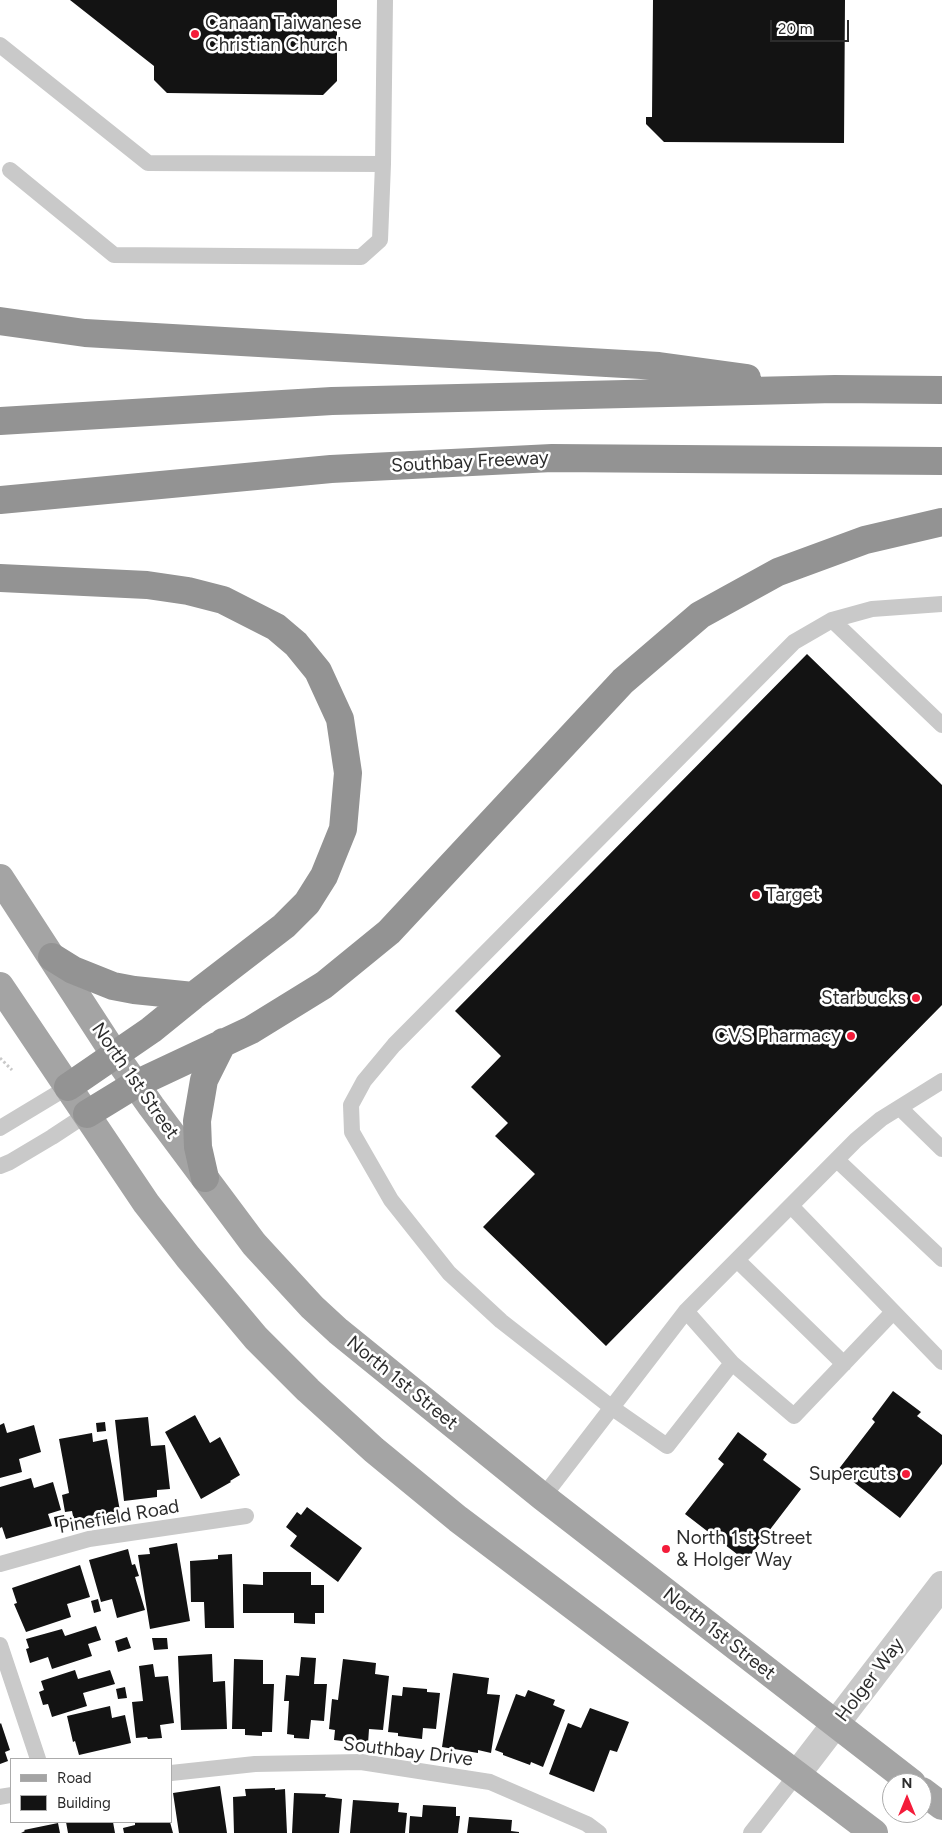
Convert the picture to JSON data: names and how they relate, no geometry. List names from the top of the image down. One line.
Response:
{"streets":{"highway":["Southbay Freeway"],"main road":["North 1st Street"],"street":["Holger Way"],"lane":["Pinefield Road","Southbay Drive"]},"crossings":[["North 1st Street","Holger Way"]],"places":["Canaan Taiwanese Christian Church","Target","Starbucks","CVS Pharmacy","Supercuts","North 1st Street & Holger Way"],"legend":["Road","Building"],"scale_bar":"20 m","north":"top"}
